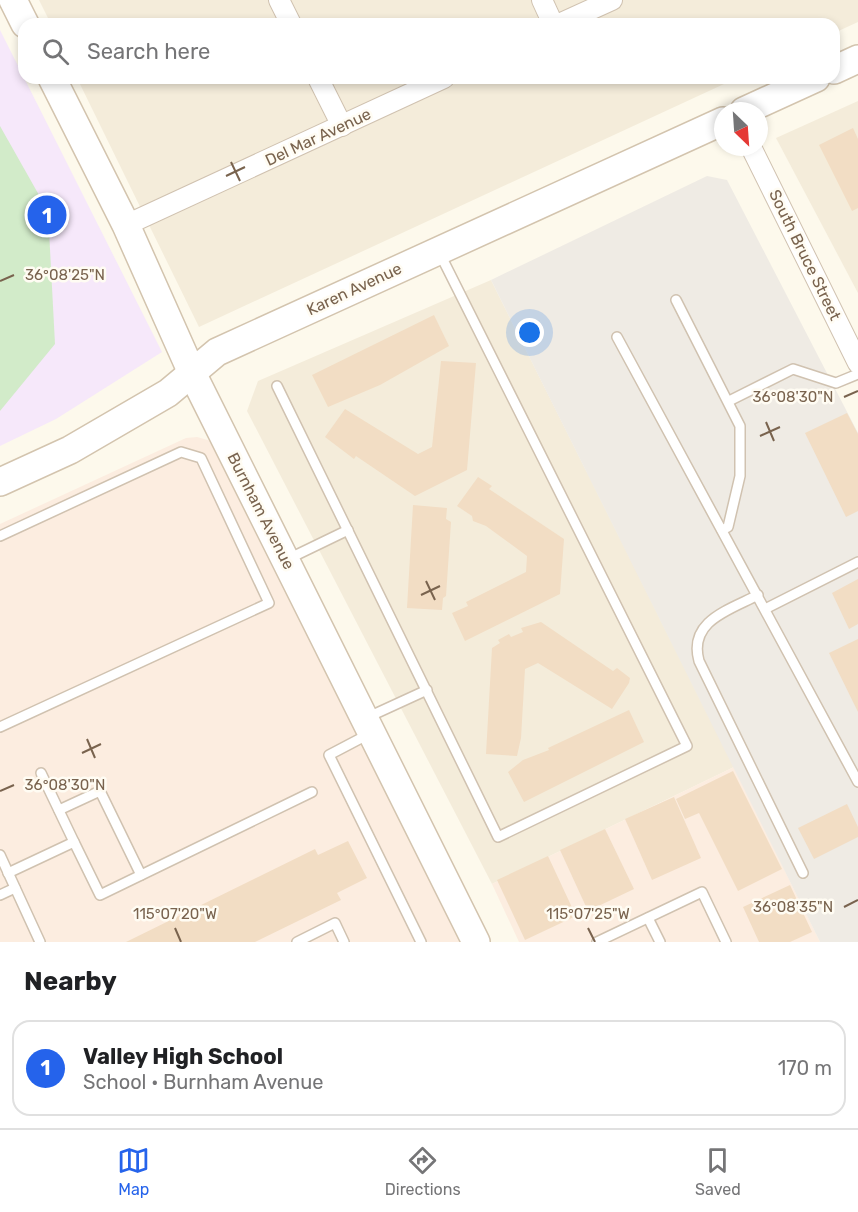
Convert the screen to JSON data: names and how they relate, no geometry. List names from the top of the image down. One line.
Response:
{"streets":{"street":["Del Mar Avenue","South Bruce Street","Karen Avenue","Burnham Avenue"]},"crossings":[["Del Mar Avenue","Burnham Avenue"],["Karen Avenue","Burnham Avenue"]],"north":"bottom right","page":{"search":"Search here","pins":"1","heading":"Nearby","list":[{"mark":"1","name":"Valley High School","note":"School · Burnham Avenue","value":"170 m"}],"nav":["Map","Directions","Saved"]},"coordinates":["36°08'25\"N","36°08'30\"N","36°08'35\"N","115°07'20\"W","115°07'25\"W"]}
